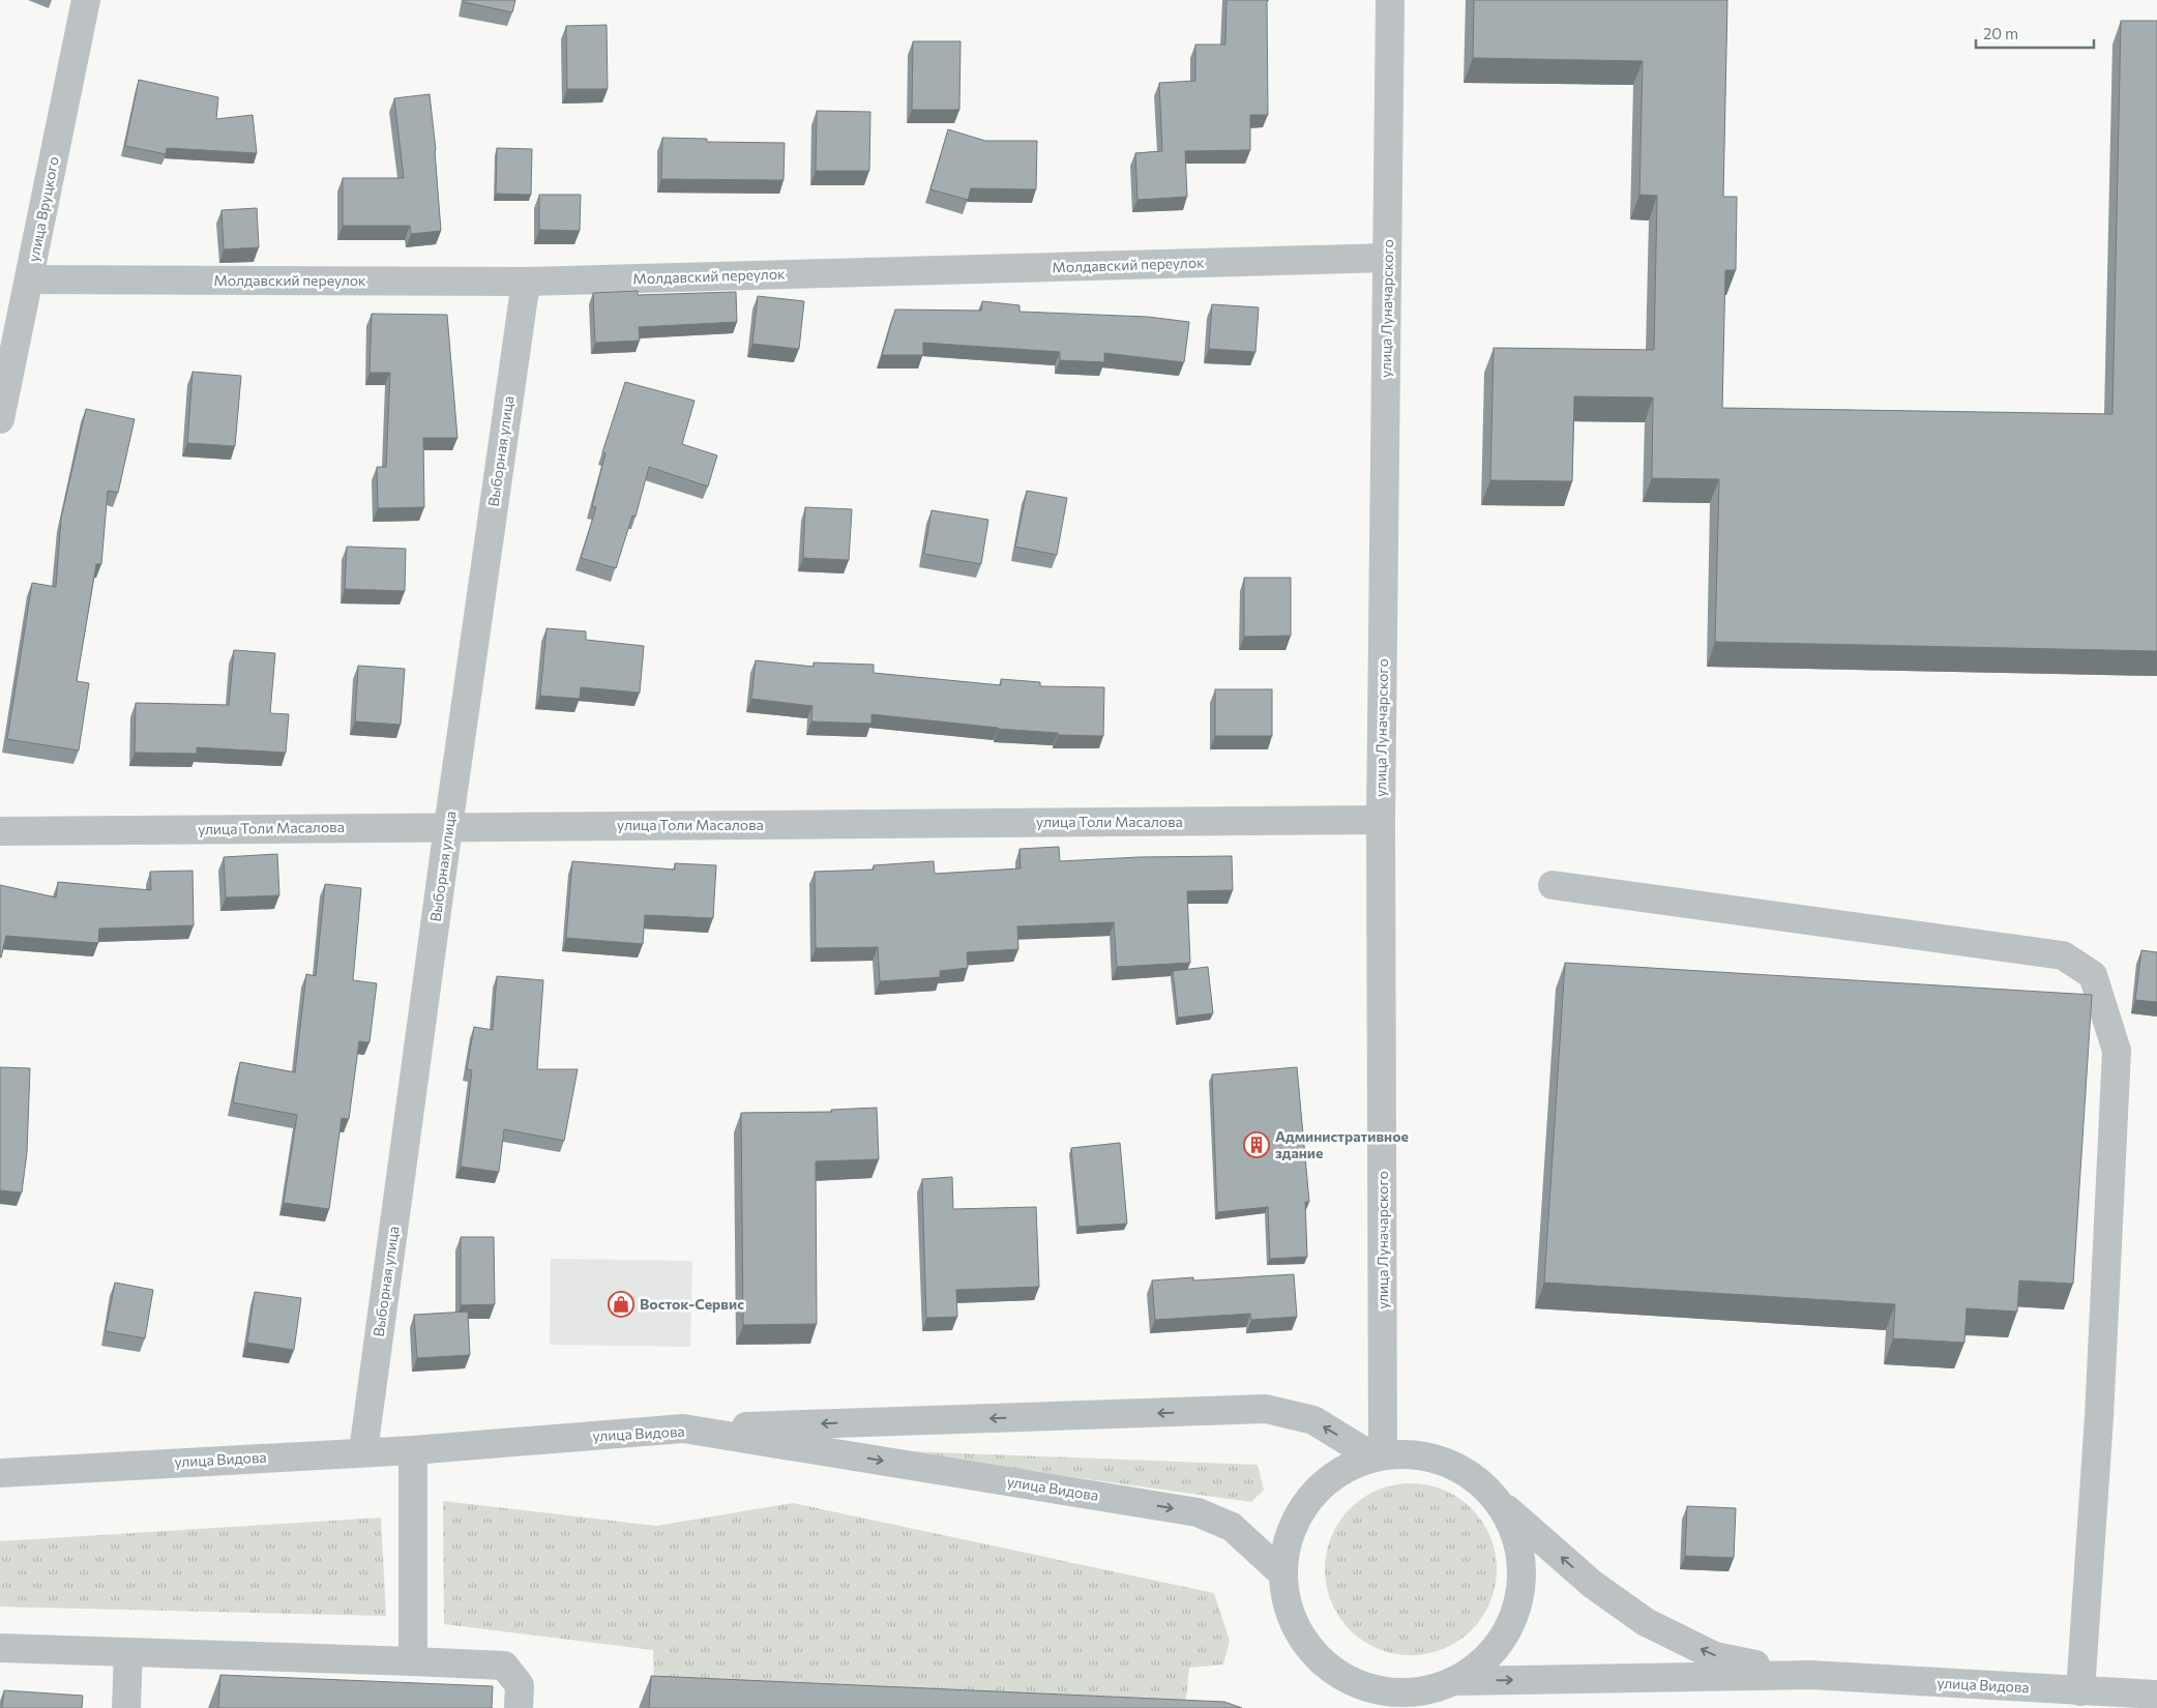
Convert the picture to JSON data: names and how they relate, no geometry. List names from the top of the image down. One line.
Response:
{"streets":{"street":["улица Вруцкого","Молдавский переулок","улица Луначарского","Выборная улица","улица Толи Масалова","улица Видова"]},"crossings":[["улица Вруцкого","Молдавский переулок"],["Молдавский переулок","улица Луначарского"],["Молдавский переулок","Выборная улица"],["улица Луначарского","улица Толи Масалова"],["Выборная улица","улица Толи Масалова"],["Выборная улица","улица Видова"]],"places":{"building":["Административное здание"],"shop":["Восток-Сервис"]},"scale_bar":"20 m"}
